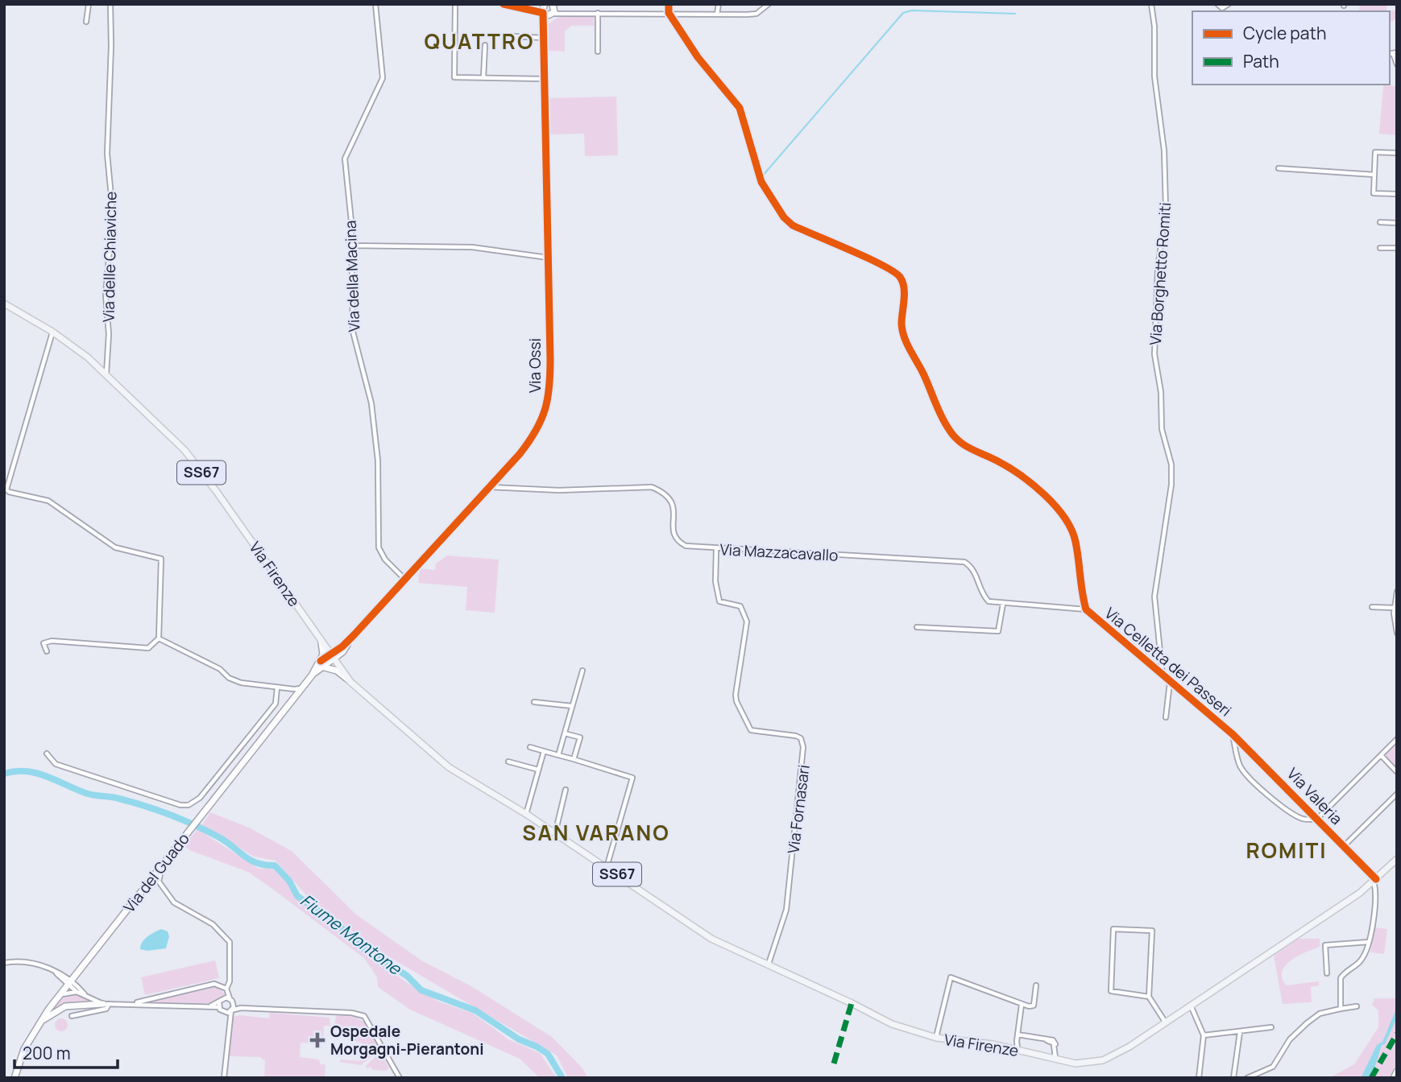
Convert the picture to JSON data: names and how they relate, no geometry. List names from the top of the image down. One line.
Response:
{"streets":{"main road":["SS67","Via Firenze"],"street":["Via delle Chiaviche","Via Borghetto Romiti","Via della Macina","Via Ossi","Via Mazzacavallo","Via Celletta dei Passeri","Via Valeria","Via Fornasari","Via del Guado"]},"crossings":[["Via delle Chiaviche","Via Firenze"],["Via Borghetto Romiti","Via Celletta dei Passeri"],["Via della Macina","Via Ossi"],["Via Ossi","Via Mazzacavallo"],["Via Ossi","Via Firenze"],["Via Ossi","Via del Guado"],["Via Mazzacavallo","Via Celletta dei Passeri"],["Via Mazzacavallo","Via Fornasari"],["Via Firenze","Via Valeria"],["Via Firenze","Via Fornasari"],["Via Firenze","Via del Guado"],["Via Celletta dei Passeri","Via Valeria"]],"districts":["QUATTRO","SAN VARANO","ROMITI"],"water":["Fiume Montone"],"places":{"health":["Ospedale Morgagni-Pierantoni"]},"legend":["Cycle path","Path"],"scale_bar":"200 m"}
